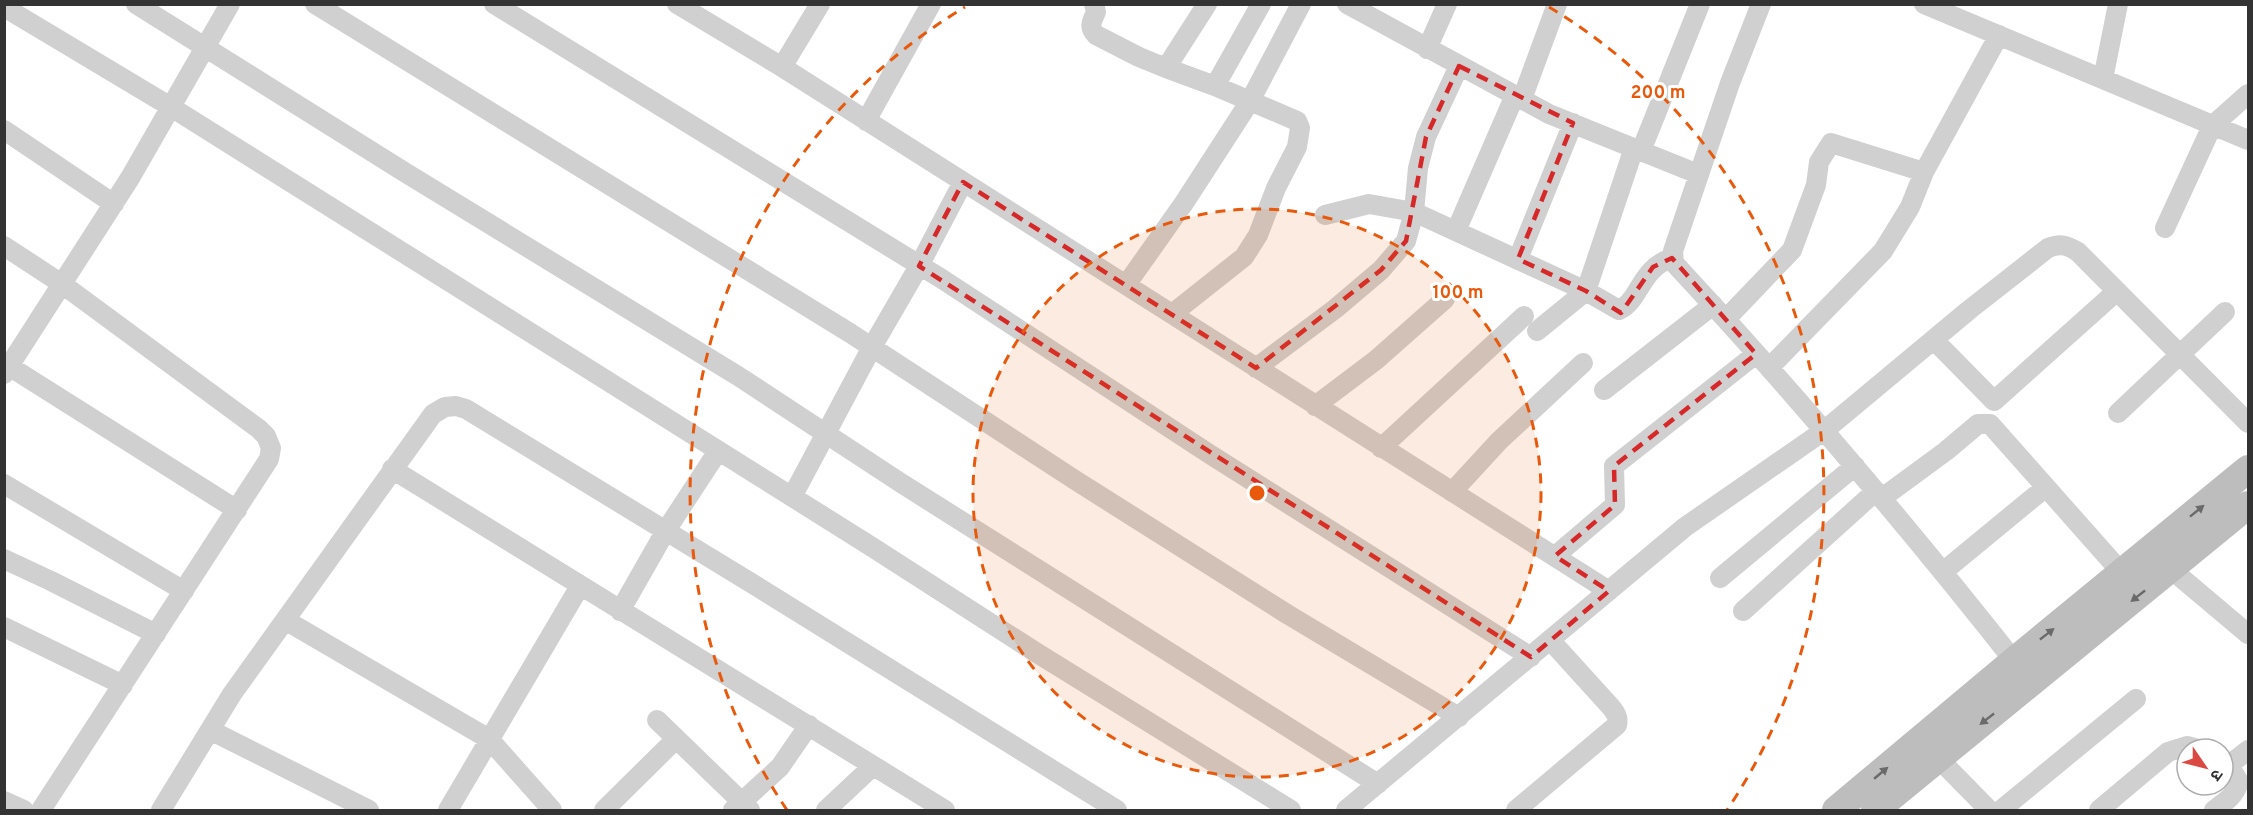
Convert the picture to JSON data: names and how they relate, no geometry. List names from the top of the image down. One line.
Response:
{"north":"bottom right","rings":["200 m","100 m"]}
